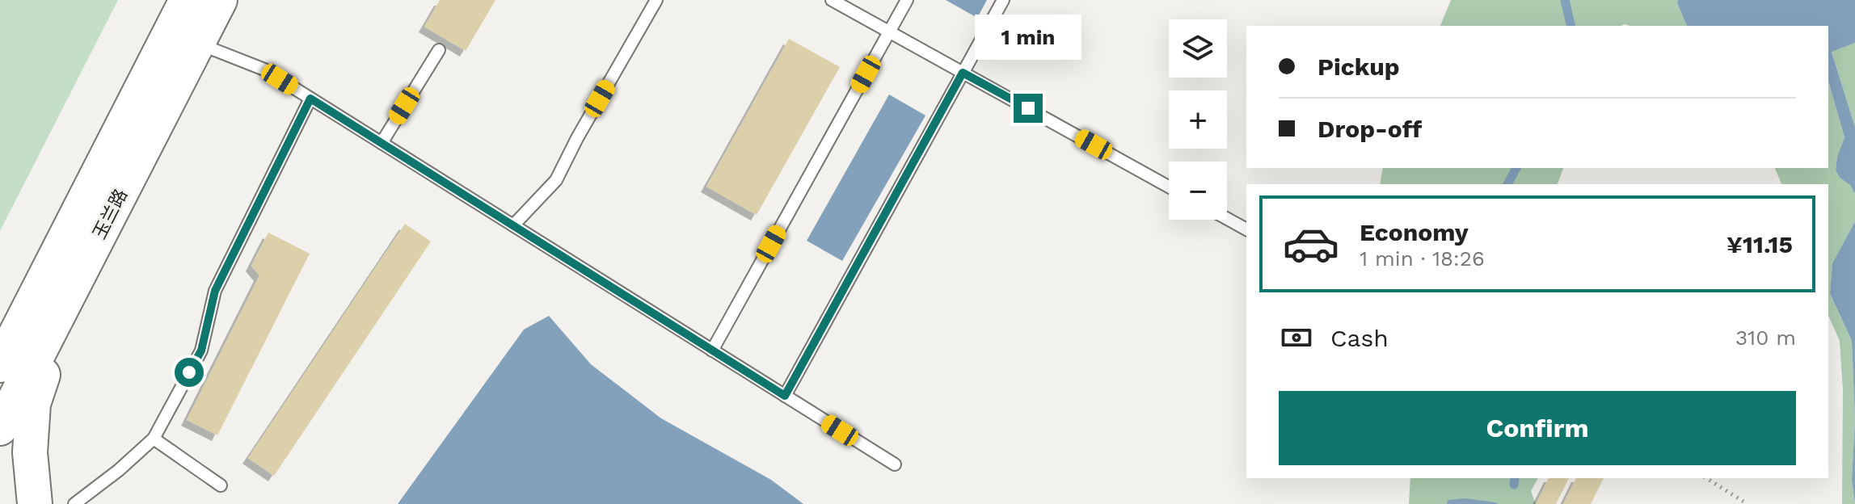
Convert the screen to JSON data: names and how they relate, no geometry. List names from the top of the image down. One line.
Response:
{"streets":{"street":["玉兰路"]},"page":{"bubble":"1 min","map_buttons":["+","−"],"banner":["Pickup","Drop-off"],"list":[{"name":"Economy","note":"1 min · 18:26","value":"¥11.15"}],"pay":["Cash","310 m"],"buttons":"Confirm"}}
